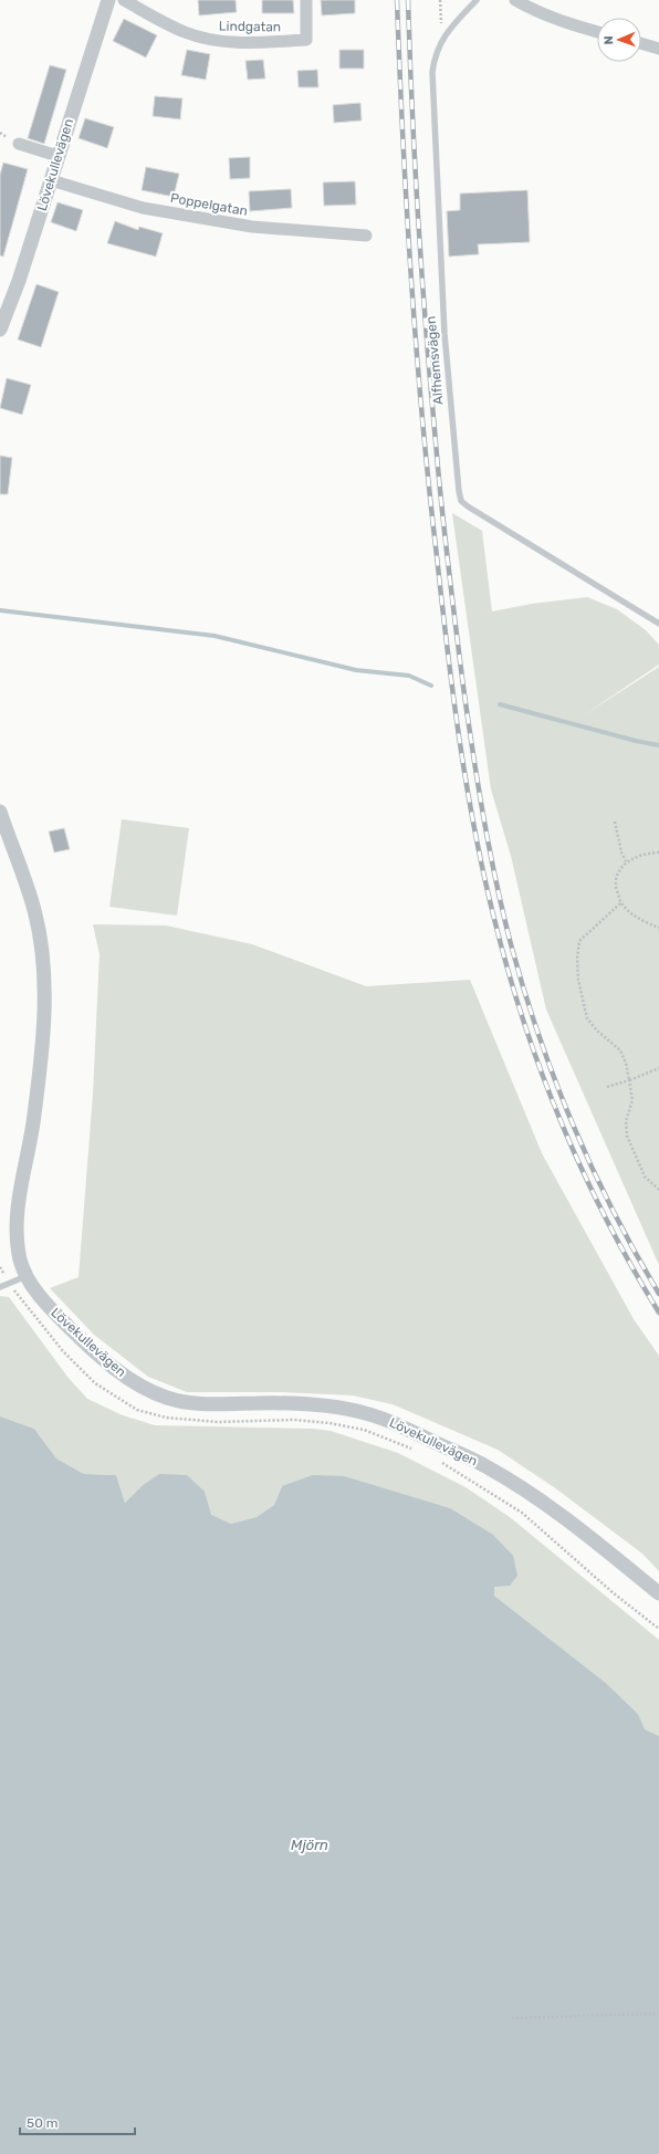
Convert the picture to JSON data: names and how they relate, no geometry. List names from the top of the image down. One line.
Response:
{"streets":{"street":["Lindgatan","Lövekullevägen","Poppelgatan"],"lane":["Alfhemsvägen"]},"crossings":[["Lövekullevägen","Poppelgatan"]],"water":["Mjörn"],"scale_bar":"50 m","north":"left"}
